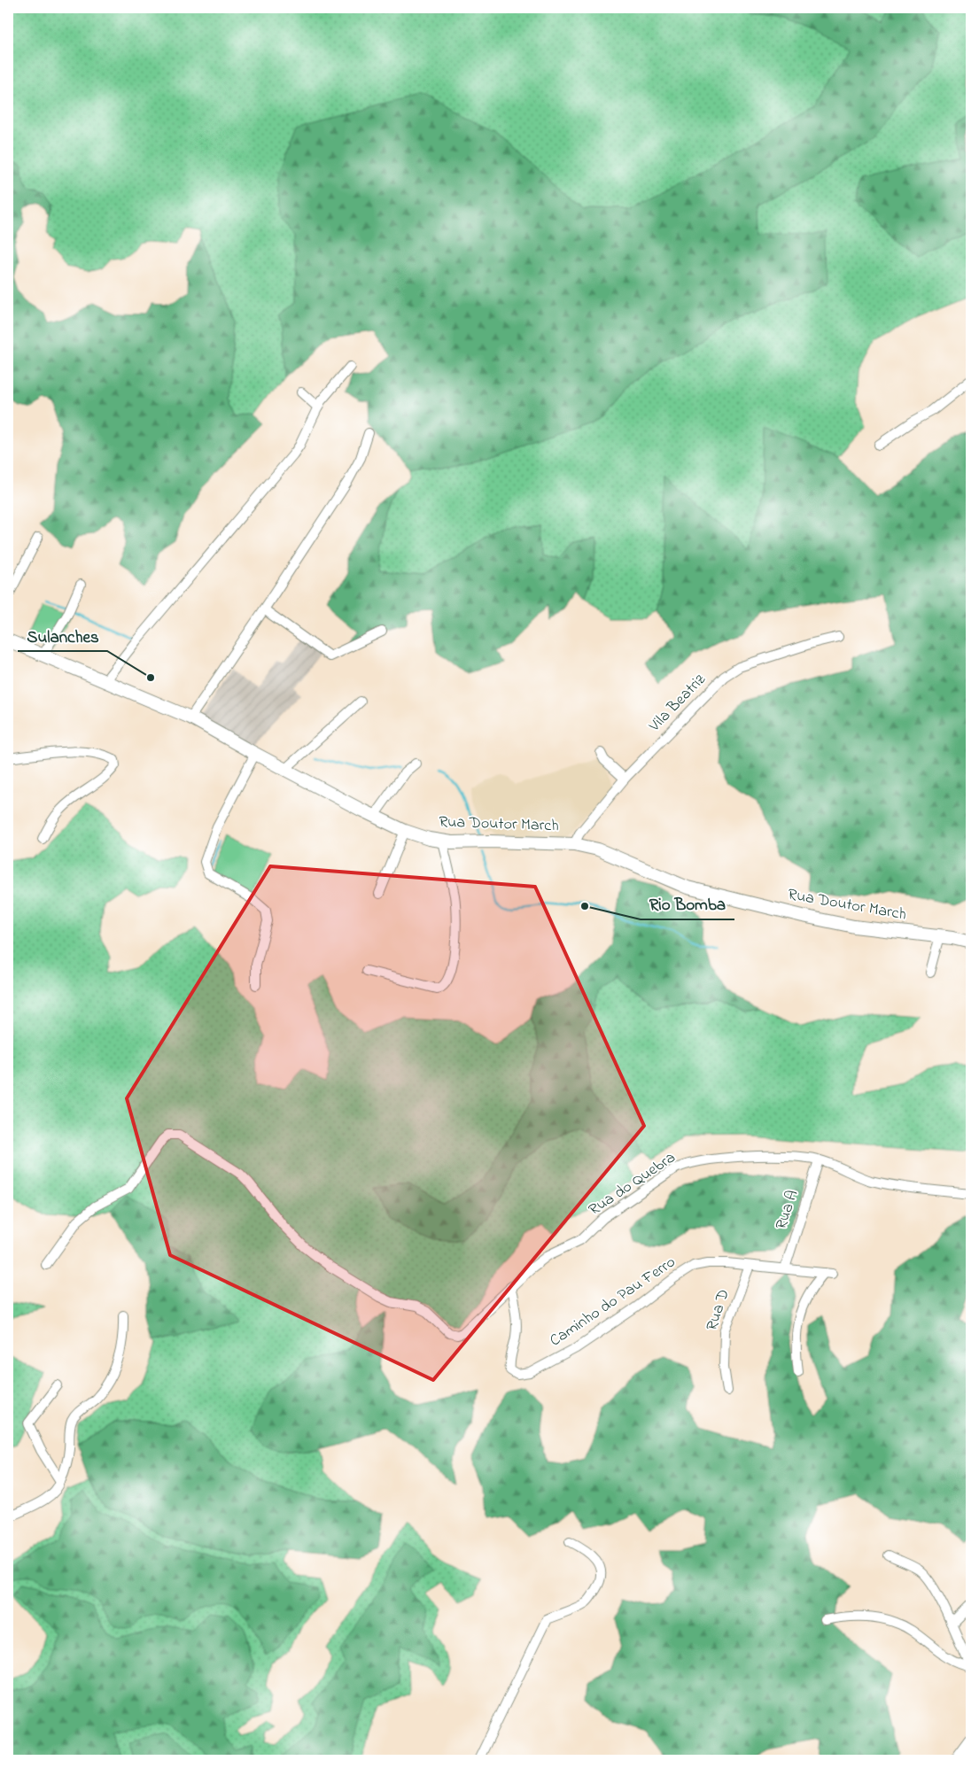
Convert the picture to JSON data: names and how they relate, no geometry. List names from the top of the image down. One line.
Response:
{"streets":{"main road":["Rua Doutor March"],"street":["Vila Beatriz","Rua do Quebra","Rua A","Caminho do Pau Ferro","Rua D"]},"crossings":[["Vila Beatriz","Rua Doutor March"],["Rua do Quebra","Rua A"],["Rua do Quebra","Caminho do Pau Ferro"],["Rua A","Caminho do Pau Ferro"],["Caminho do Pau Ferro","Rua D"]],"places":["Sulanches","Rio Bomba"]}
